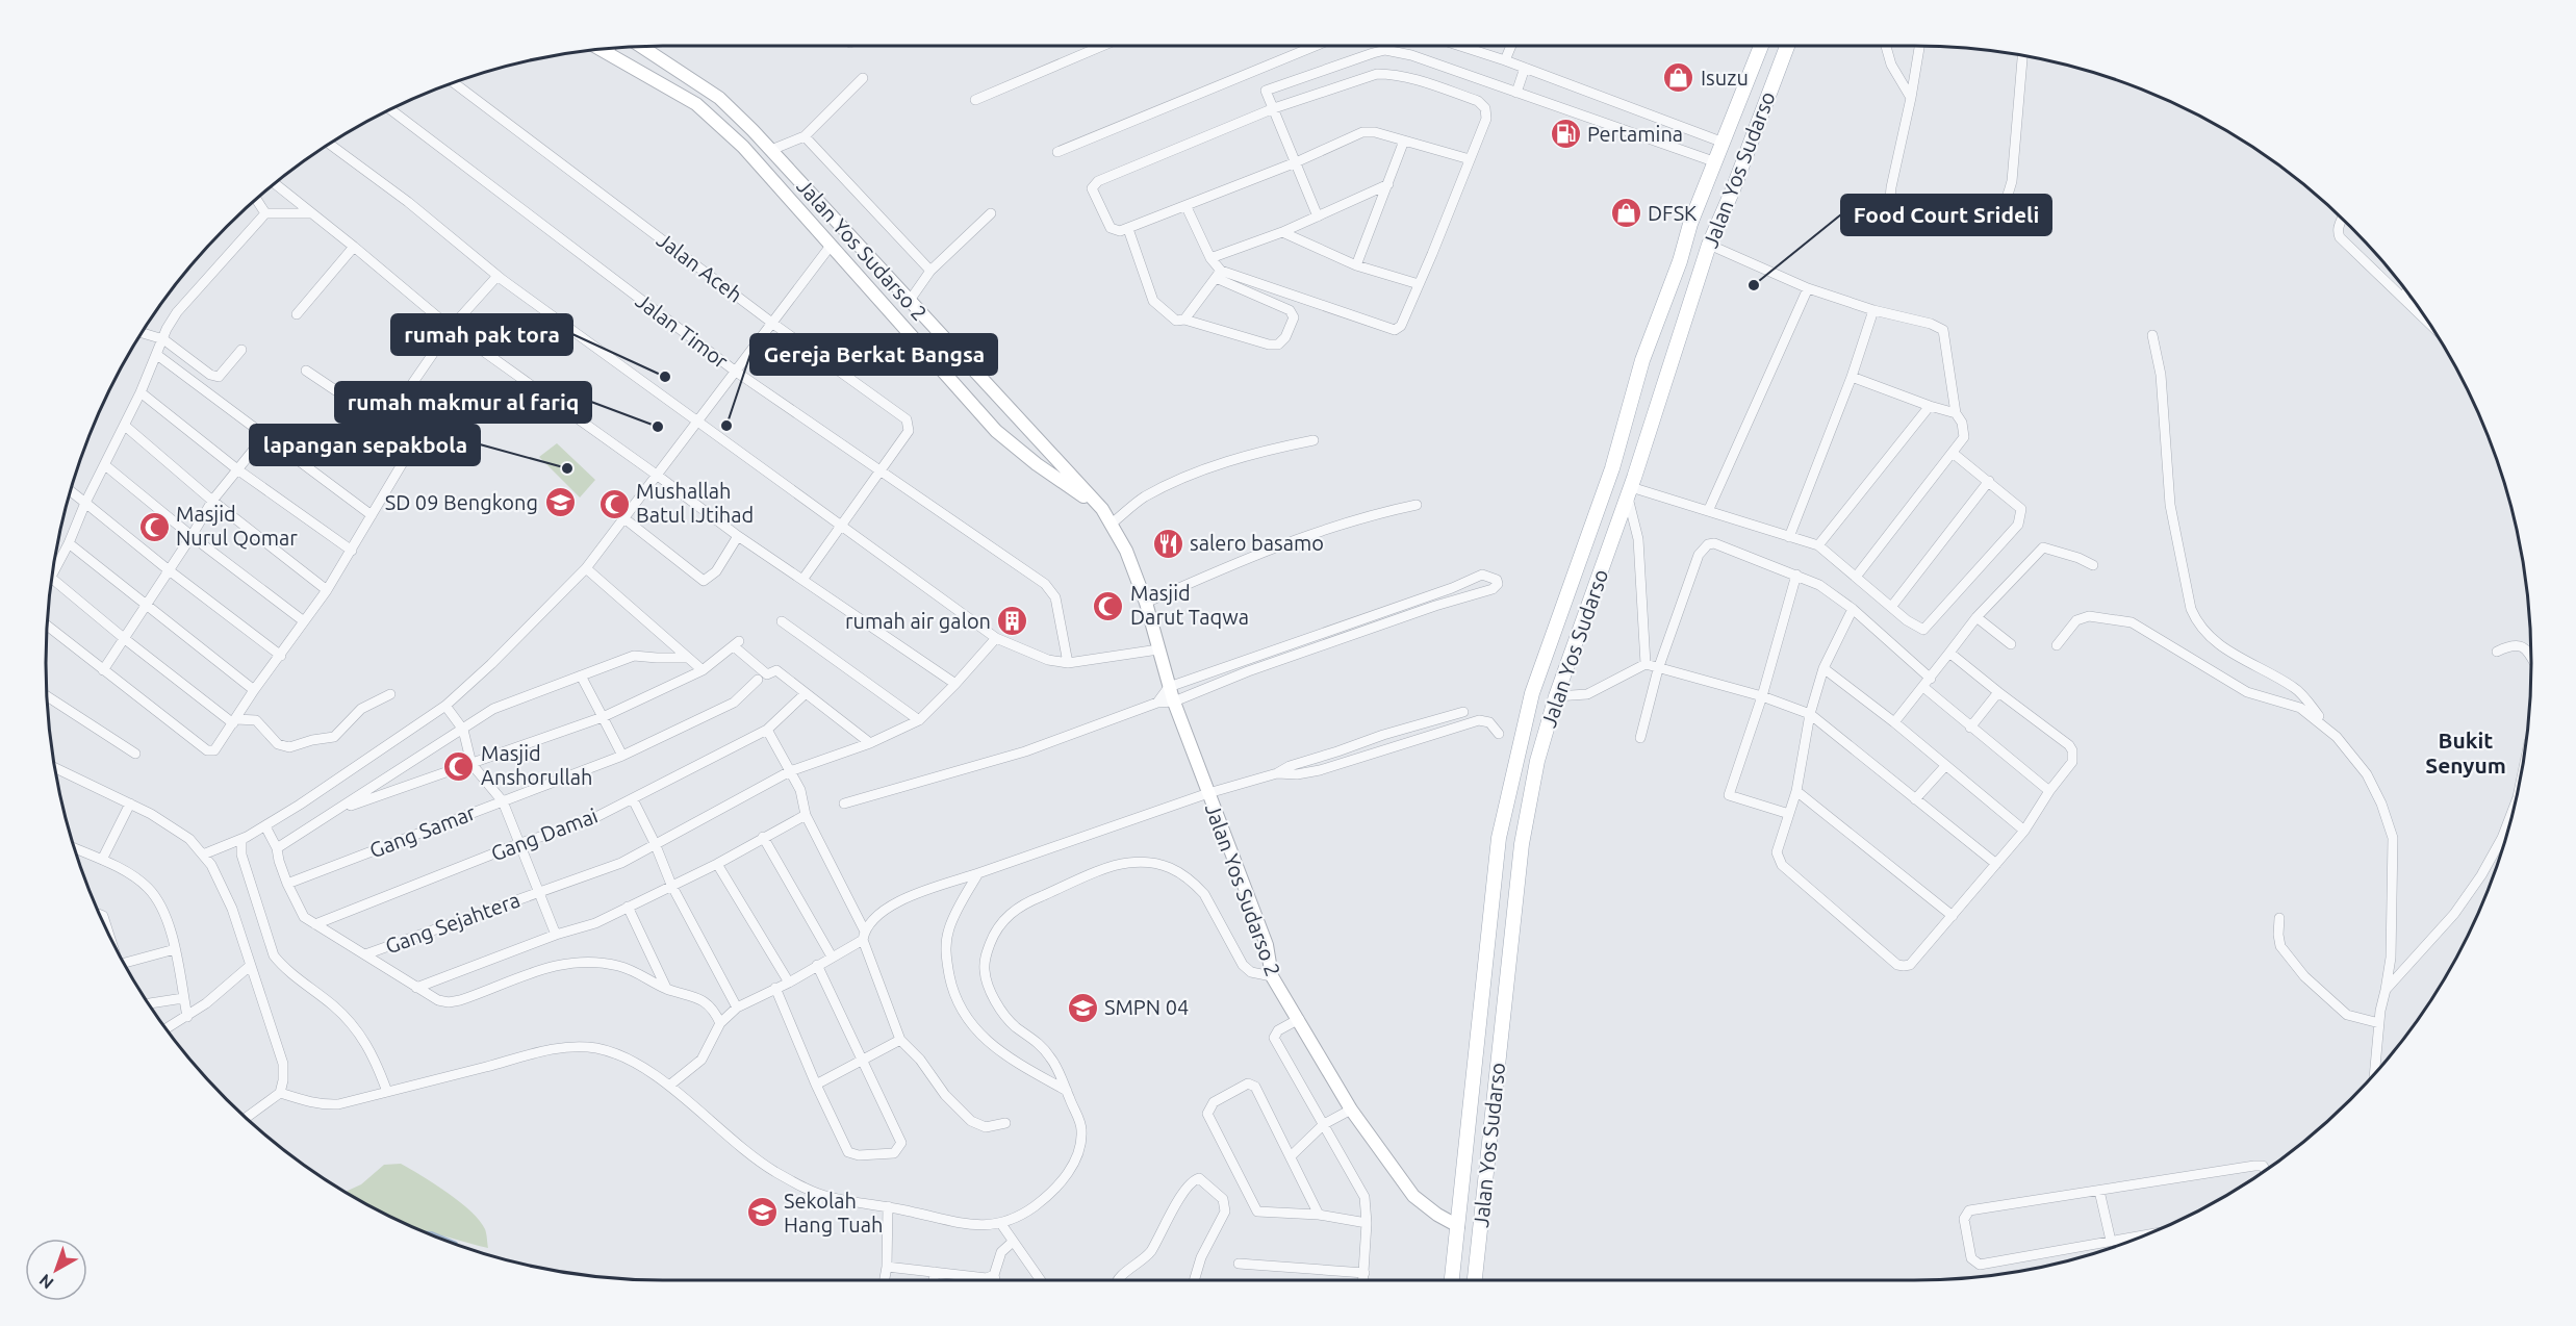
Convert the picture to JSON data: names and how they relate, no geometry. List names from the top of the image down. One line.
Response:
{"streets":{"main road":["Jalan Yos Sudarso","Jalan Yos Sudarso 2"],"street":["Jalan Aceh","Jalan Timor","Gang Samar","Gang Damai","Gang Sejahtera"]},"crossings":[["Jalan Yos Sudarso","Jalan Yos Sudarso 2"],["Jalan Aceh","Jalan Timor"]],"districts":["Bukit Senyum"],"places":{"shop":["Isuzu","DFSK"],"fuel station":["Pertamina"],"other":["Food Court Srideli","rumah pak tora","Gereja Berkat Bangsa","rumah makmur al fariq","lapangan sepakbola"],"school or university":["SD 09 Bengkong","SMPN 04","Sekolah Hang Tuah"],"mosque":["Mushallah Batul IJtihad","Masjid Nurul Qomar","Masjid Darut Taqwa","Masjid Anshorullah"],"restaurant":["salero basamo"],"building":["rumah air galon"]},"north":"bottom left"}
